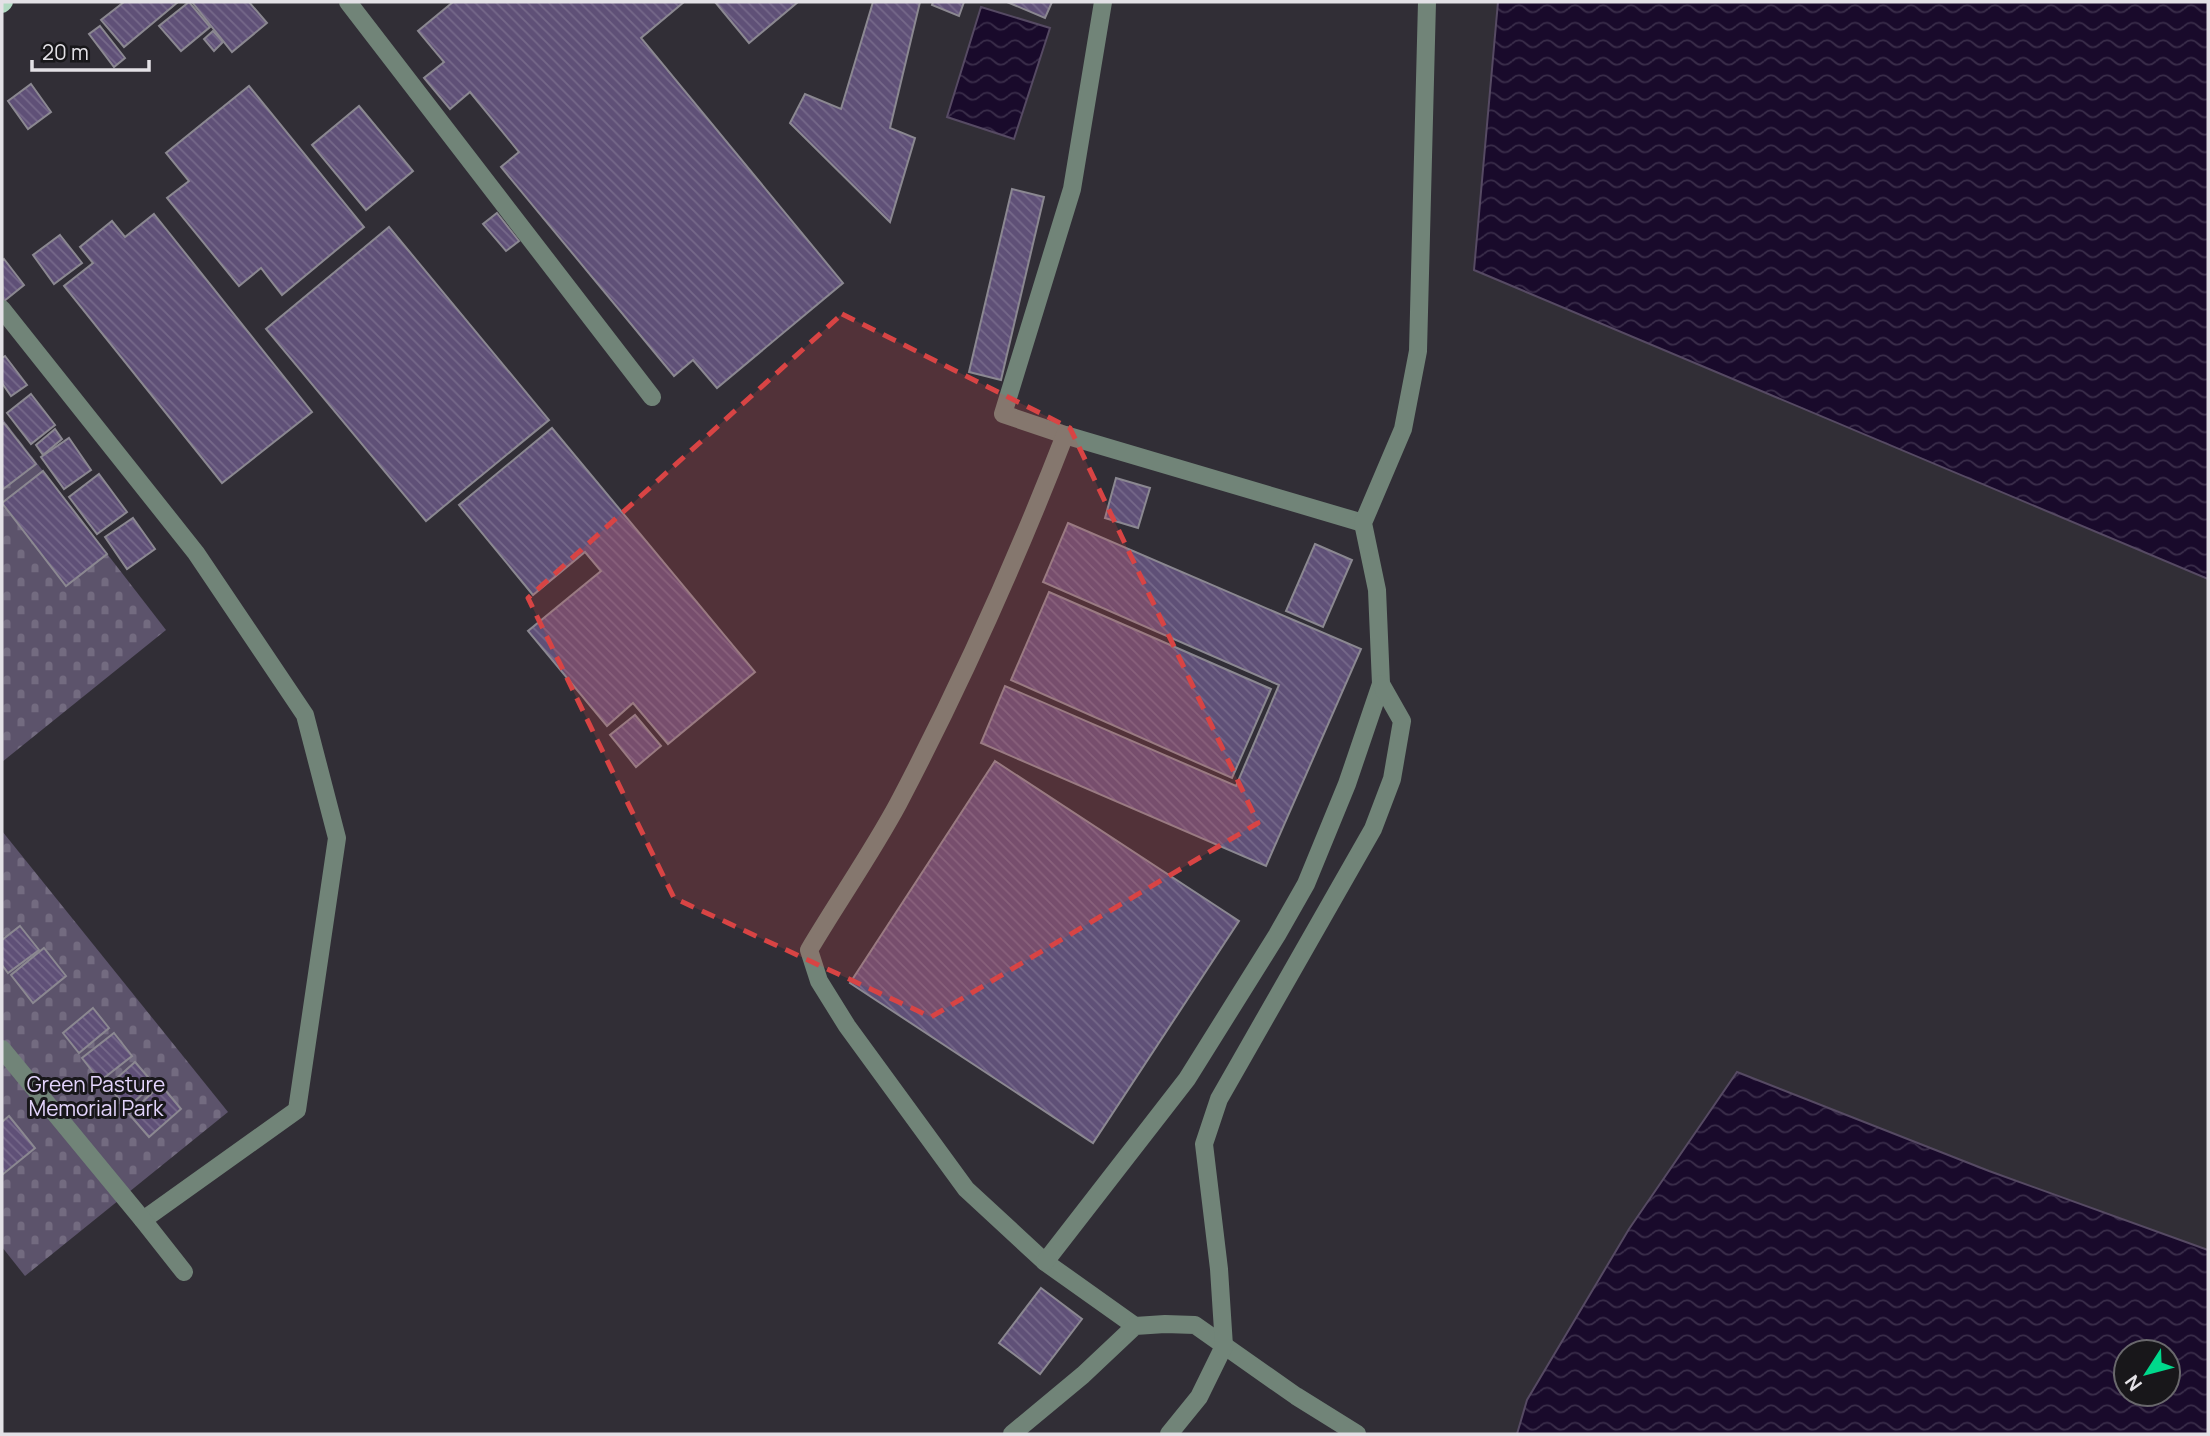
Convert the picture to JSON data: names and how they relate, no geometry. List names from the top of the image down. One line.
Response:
{"parks":["Green Pasture Memorial Park"],"scale_bar":"20 m","north":"bottom left"}
